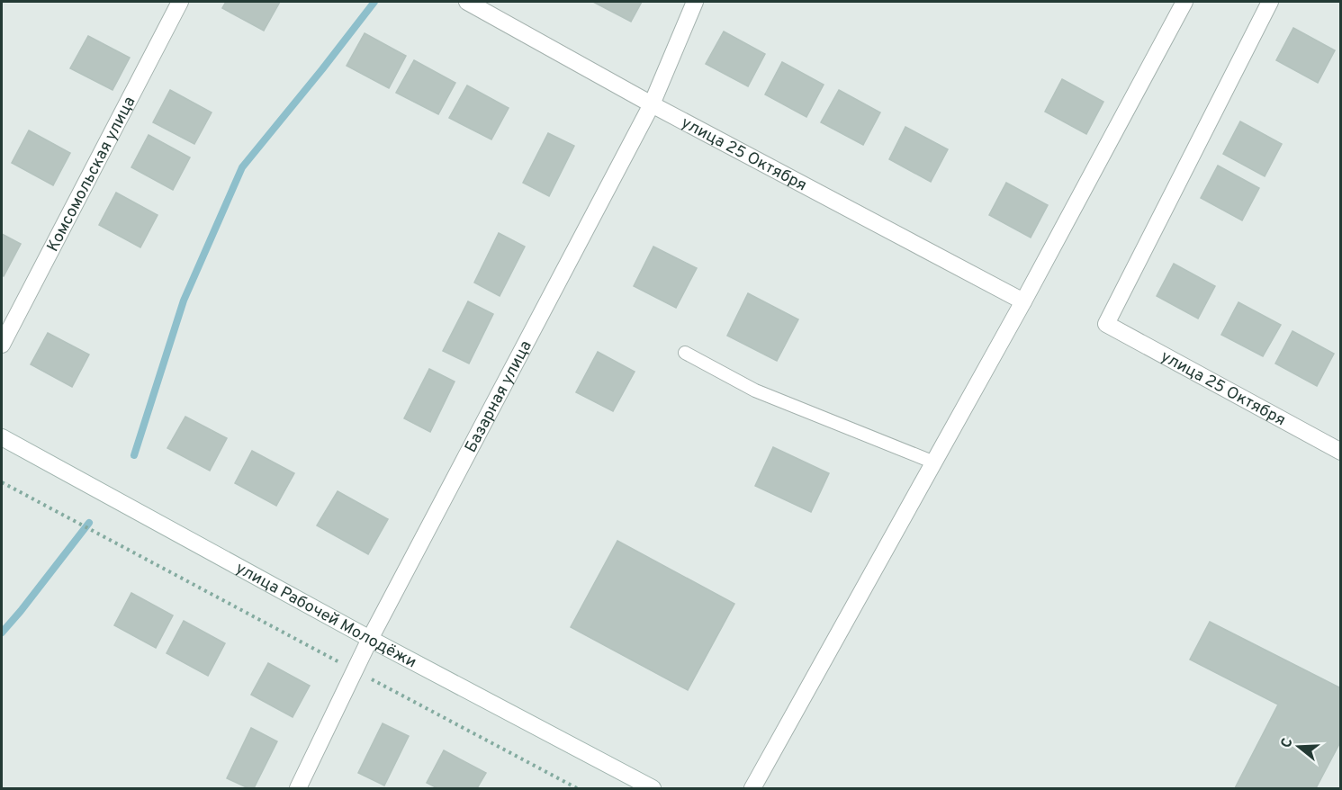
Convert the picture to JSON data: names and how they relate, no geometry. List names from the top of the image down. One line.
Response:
{"streets":{"street":["улица 25 Октября","Комсомольская улица","Базарная улица","улица Рабочей Молодёжи"]},"crossings":[["улица 25 Октября","Базарная улица"],["Базарная улица","улица Рабочей Молодёжи"]],"north":"left"}
